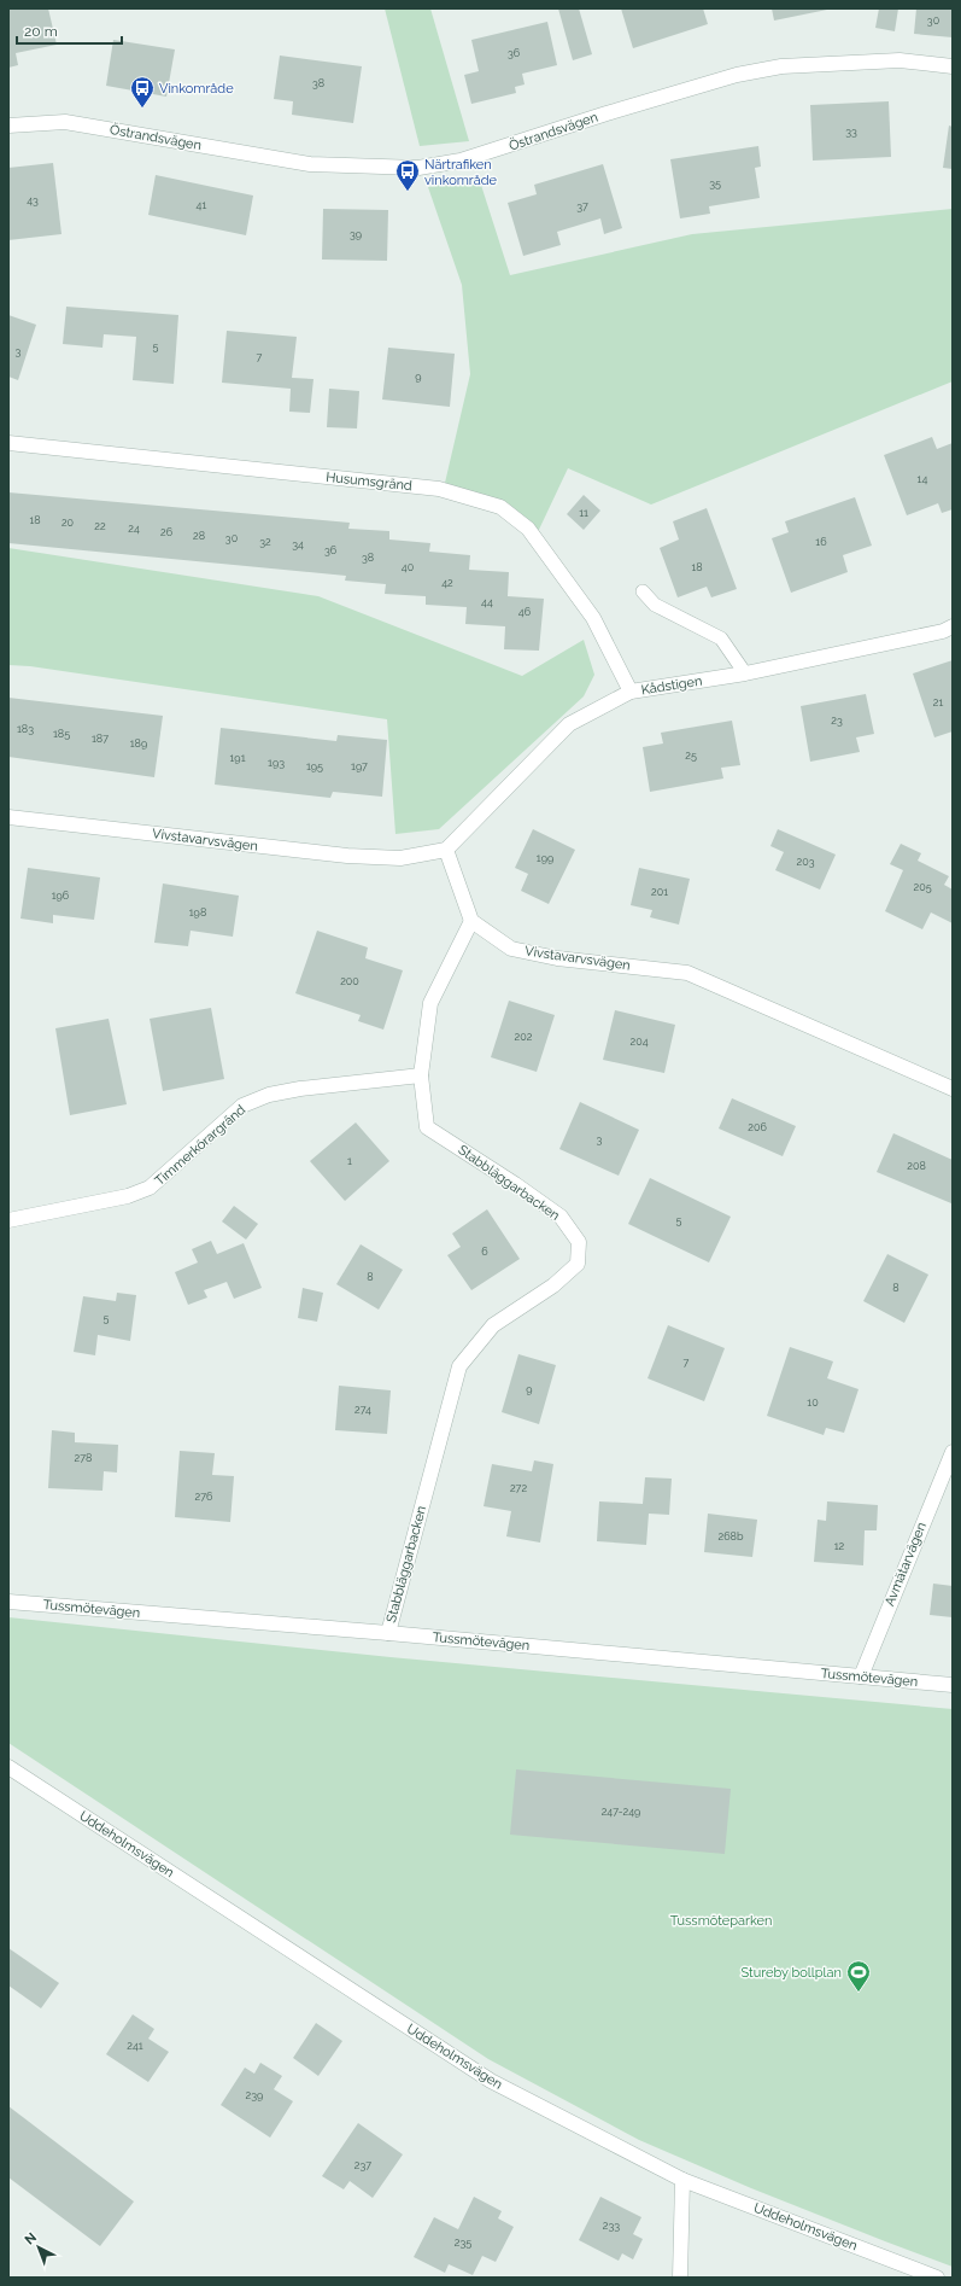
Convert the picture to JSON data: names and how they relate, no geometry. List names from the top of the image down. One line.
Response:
{"streets":{"street":["Östrandsvägen","Husumsgränd","Kådstigen","Vivstavarvsvägen","Timmerkörargränd","Stabbläggarbacken","Avmätarvägen","Tussmötevägen","Uddeholmsvägen"]},"crossings":[["Husumsgränd","Kådstigen"],["Kådstigen","Vivstavarvsvägen"],["Vivstavarvsvägen","Stabbläggarbacken"],["Timmerkörargränd","Stabbläggarbacken"],["Stabbläggarbacken","Tussmötevägen"],["Avmätarvägen","Tussmötevägen"]],"parks":["Tussmöteparken"],"places":{"bus stop":["Vinkområde","Närtrafiken vinkområde"],"sports":["Stureby bollplan"]},"house_numbers":["30","36","38","33","35","43","41","37","39","5","3","7","9","14","11","18","20","22","24","26","28","30","32","16","34","36","38","40","18","42","44","46","21","23","183","185","187","189","25","191","193","195","197","199","203","205","201","196","198","200","202","204","206","3","1","208","5","6","8","8","5","7","9","10","274","278","272","276","268b","12","247-249","241","239","237","233","235"],"scale_bar":"20 m","north":"top left"}
